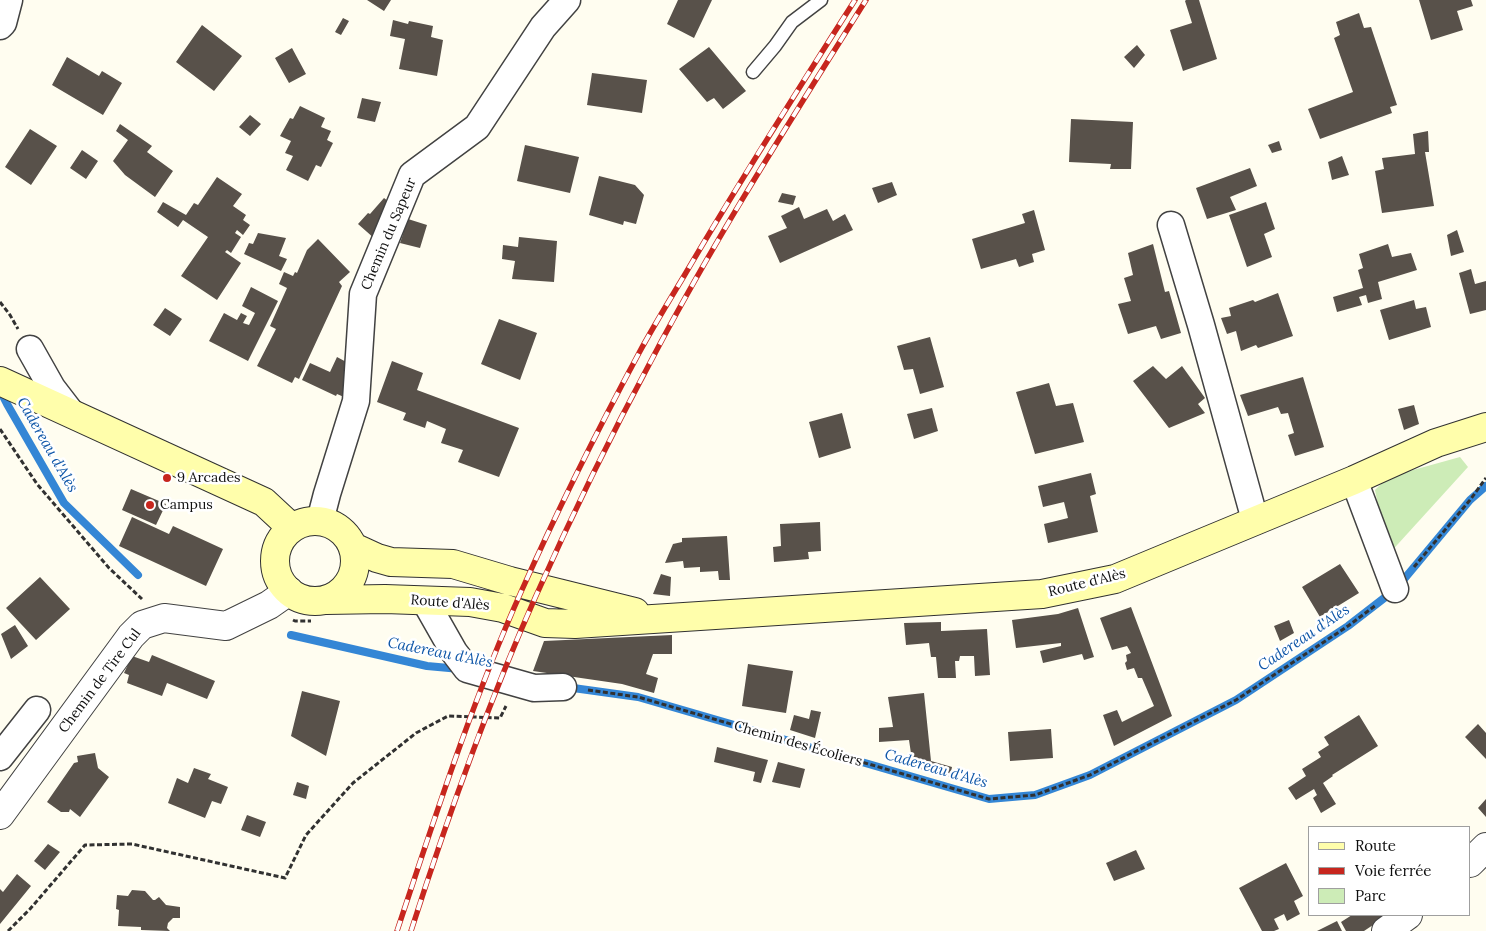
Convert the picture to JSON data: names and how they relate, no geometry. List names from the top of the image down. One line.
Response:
{"streets":{"main road":["Route d'Alès"],"street":["Chemin du Sapeur","Chemin de Tire Cul"],"path":["Chemin des Écoliers"]},"crossings":[["Chemin du Sapeur","Route d'Alès"],["Chemin du Sapeur","Chemin de Tire Cul"],["Route d'Alès","Chemin de Tire Cul"]],"water":["Cadereau d'Alès"],"places":["9 Arcades","Campus"],"legend":["Route","Voie ferrée","Parc"]}
